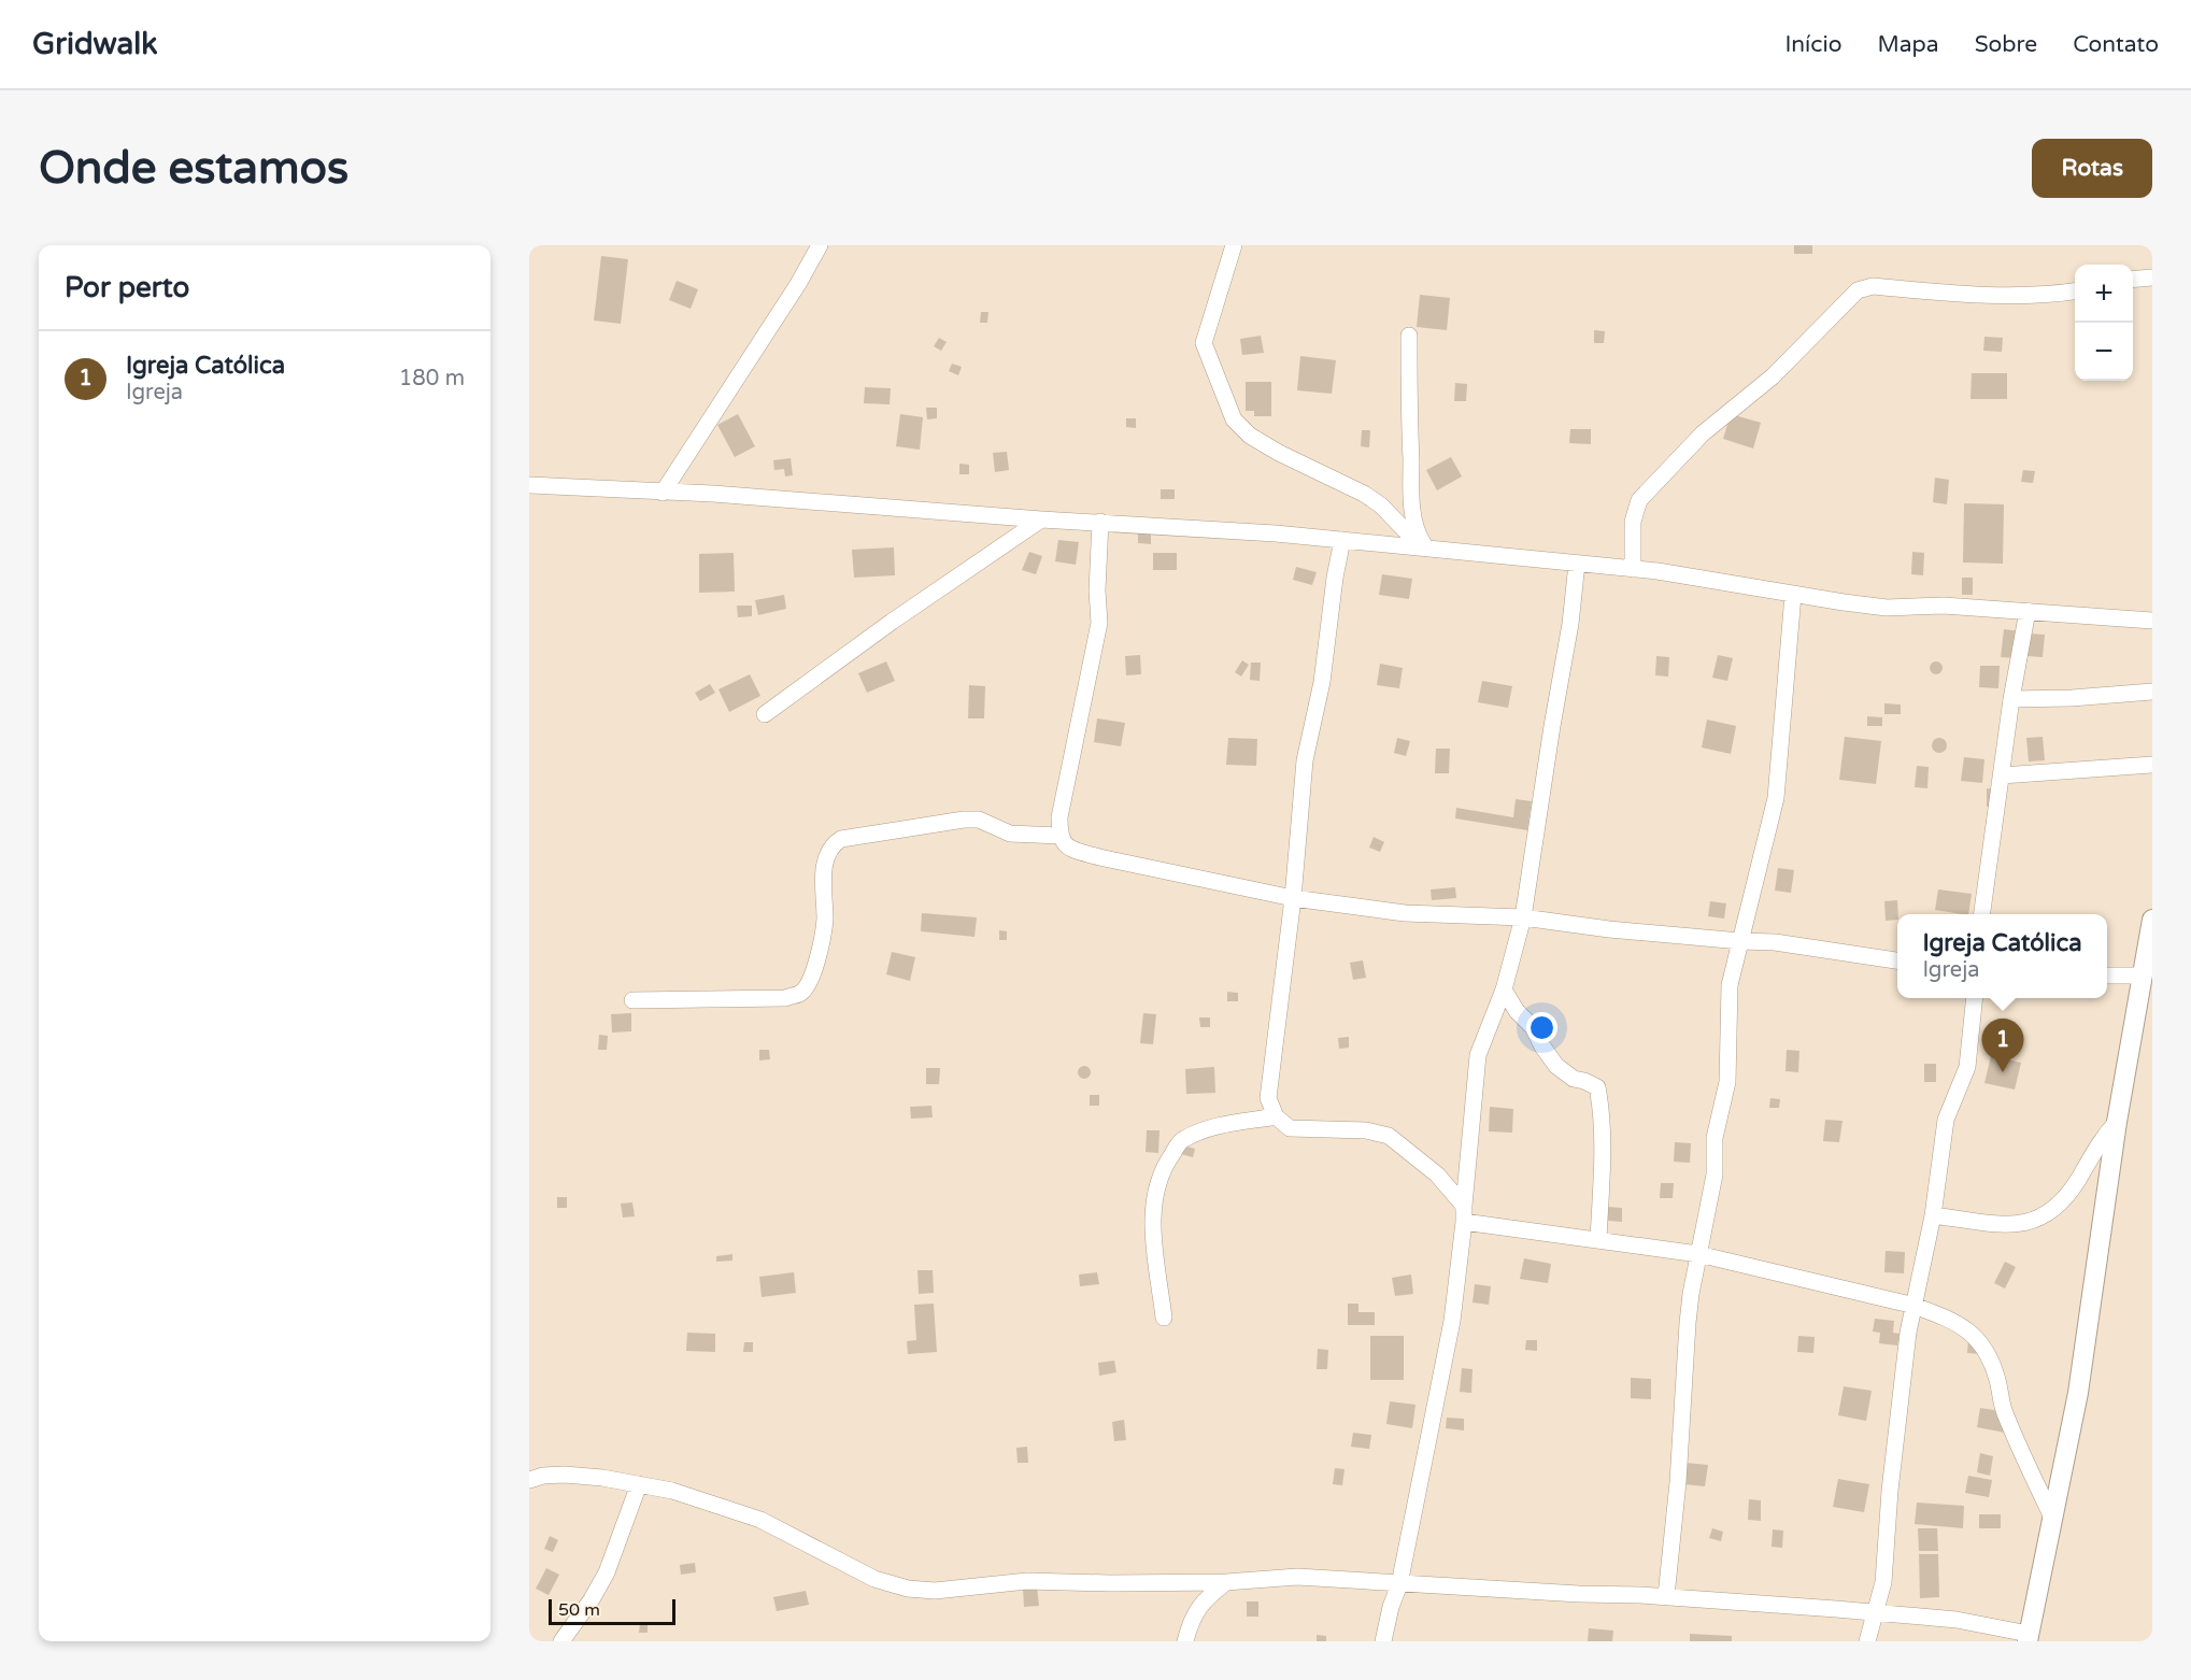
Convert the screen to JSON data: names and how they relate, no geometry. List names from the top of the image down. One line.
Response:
{"scale_bar":"50 m","page":{"header":"Gridwalk","nav":["Início","Mapa","Sobre","Contato"],"buttons":"Rotas","title":"Onde estamos","heading":"Por perto","map_buttons":["+","−"],"list":[{"mark":"1","name":"Igreja Católica","note":"Igreja","value":"180 m"}],"popup":["Igreja Católica","Igreja"],"pins":"1","scale":"50 m"}}
